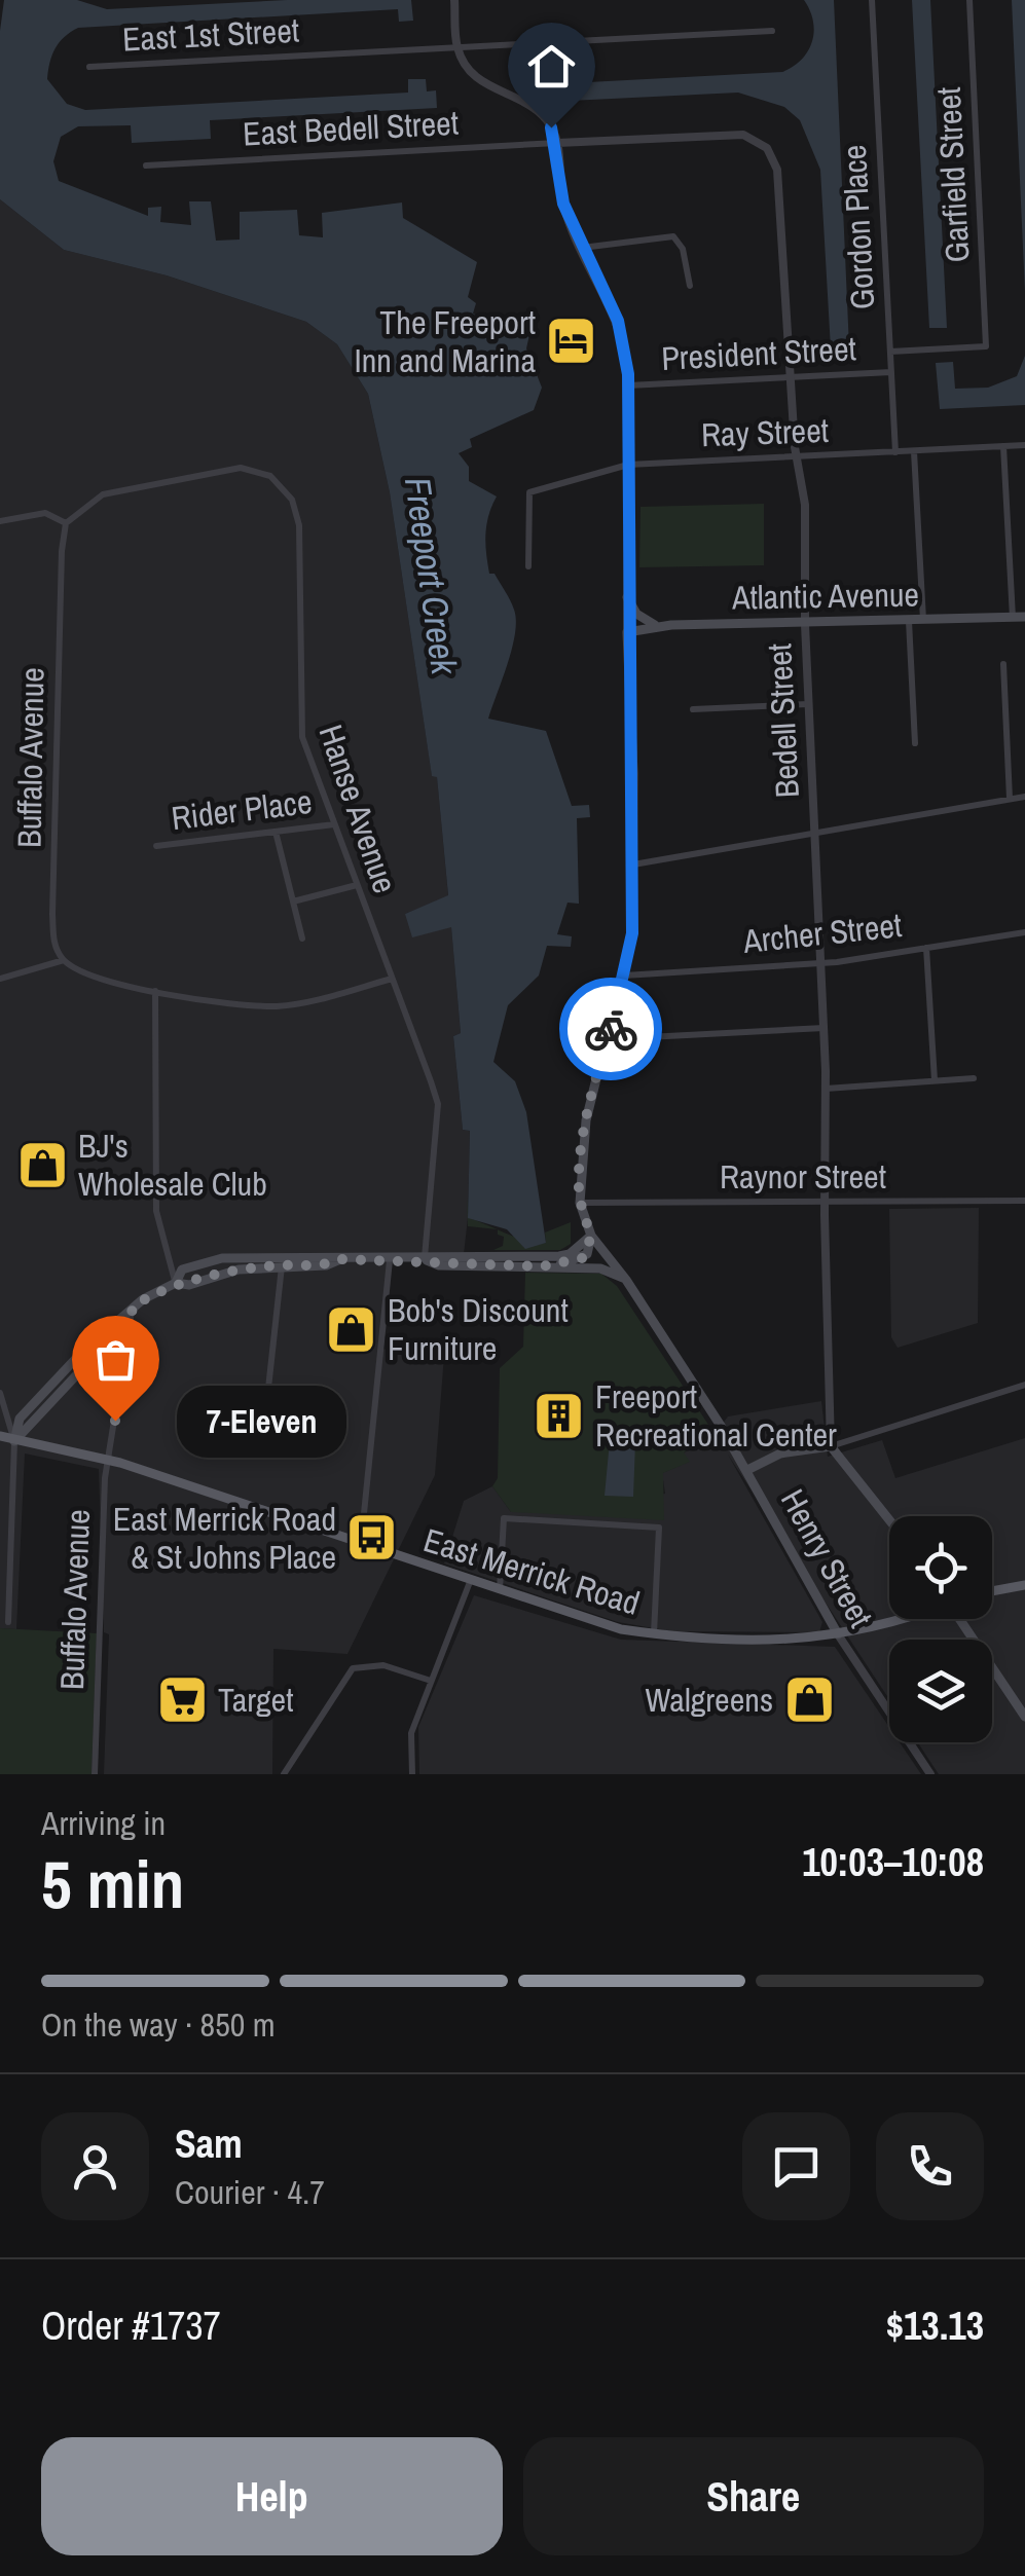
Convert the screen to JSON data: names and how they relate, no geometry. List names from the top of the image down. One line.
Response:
{"streets":{"main road":["Atlantic Avenue","Henry Street","East Merrick Road"],"street":["East 1st Street","East Bedell Street","Garfield Street","Gordon Place","President Street","Ray Street","Bedell Street","Buffalo Avenue","Hanse Avenue","Rider Place","Archer Street","Raynor Street"]},"crossings":[["East Bedell Street","Bedell Street"],["Garfield Street","President Street"],["Gordon Place","President Street"],["Gordon Place","Ray Street"],["President Street","Bedell Street"],["Ray Street","Bedell Street"],["Atlantic Avenue","Bedell Street"],["Bedell Street","Archer Street"],["Bedell Street","Raynor Street"],["Buffalo Avenue","Hanse Avenue"],["Buffalo Avenue","East Merrick Road"],["Hanse Avenue","Rider Place"],["Raynor Street","Henry Street"],["Henry Street","East Merrick Road"]],"water":["Freeport Creek"],"places":{"hotel":["The Freeport Inn and Marina"],"shop":["BJ's Wholesale Club","Bob's Discount Furniture","Walgreens"],"building":["Freeport Recreational Center"],"other":["7-Eleven"],"bus stop":["East Merrick Road & St Johns Place"],"supermarket":["Target"]},"page":{"bubble":"7-Eleven","heading":["5 min","Arriving in","10:03–10:08"],"panel":["Sam","Courier · 4.7","Order #1737","$13.13"],"bar":"On the way · 850 m","buttons":["Help","Share"]}}
